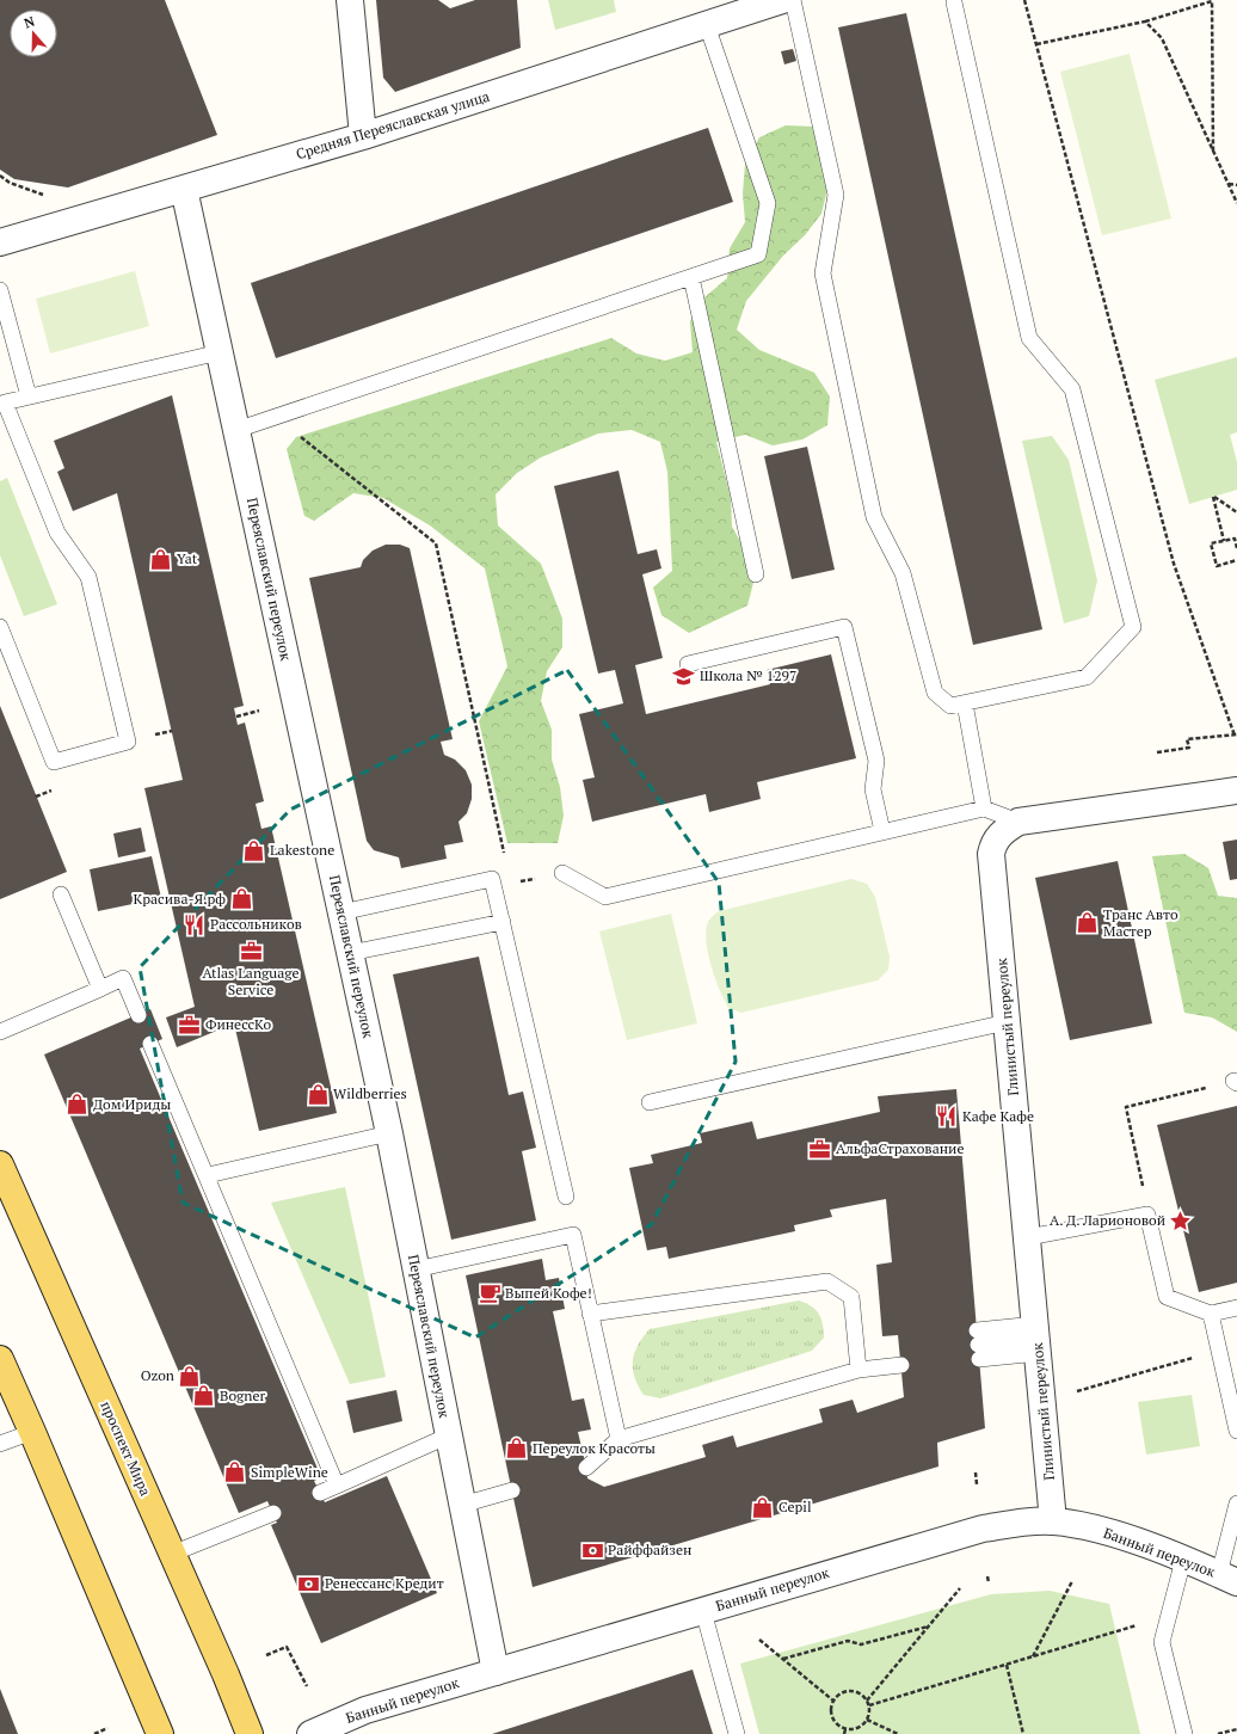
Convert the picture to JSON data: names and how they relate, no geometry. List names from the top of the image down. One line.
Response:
{"streets":{"main road":["проспект Мира"],"street":["Средняя Переяславская улица","Переяславский переулок","Глинистый переулок","Банный переулок"]},"crossings":[["Средняя Переяславская улица","Переяславский переулок"],["Переяславский переулок","Банный переулок"],["Глинистый переулок","Банный переулок"]],"places":{"shop":["Yat","Lakestone","Красива-Я.рф","Транс Авто Мастер","Wildberries","Дом Ириды","Ozon","Bogner","Переулок Красоты","SimpleWine","Cepil"],"school or university":["Школа № 1297"],"restaurant":["Рассольников","Кафе Кафе"],"office":["Atlas Language Service","ФинессКо","АльфаСтрахование"],"place":["А. Д. Ларионовой"],"cafe":["Выпей Кофе!"],"bank":["Райффайзен","Ренессанс Кредит"]},"north":"top"}
